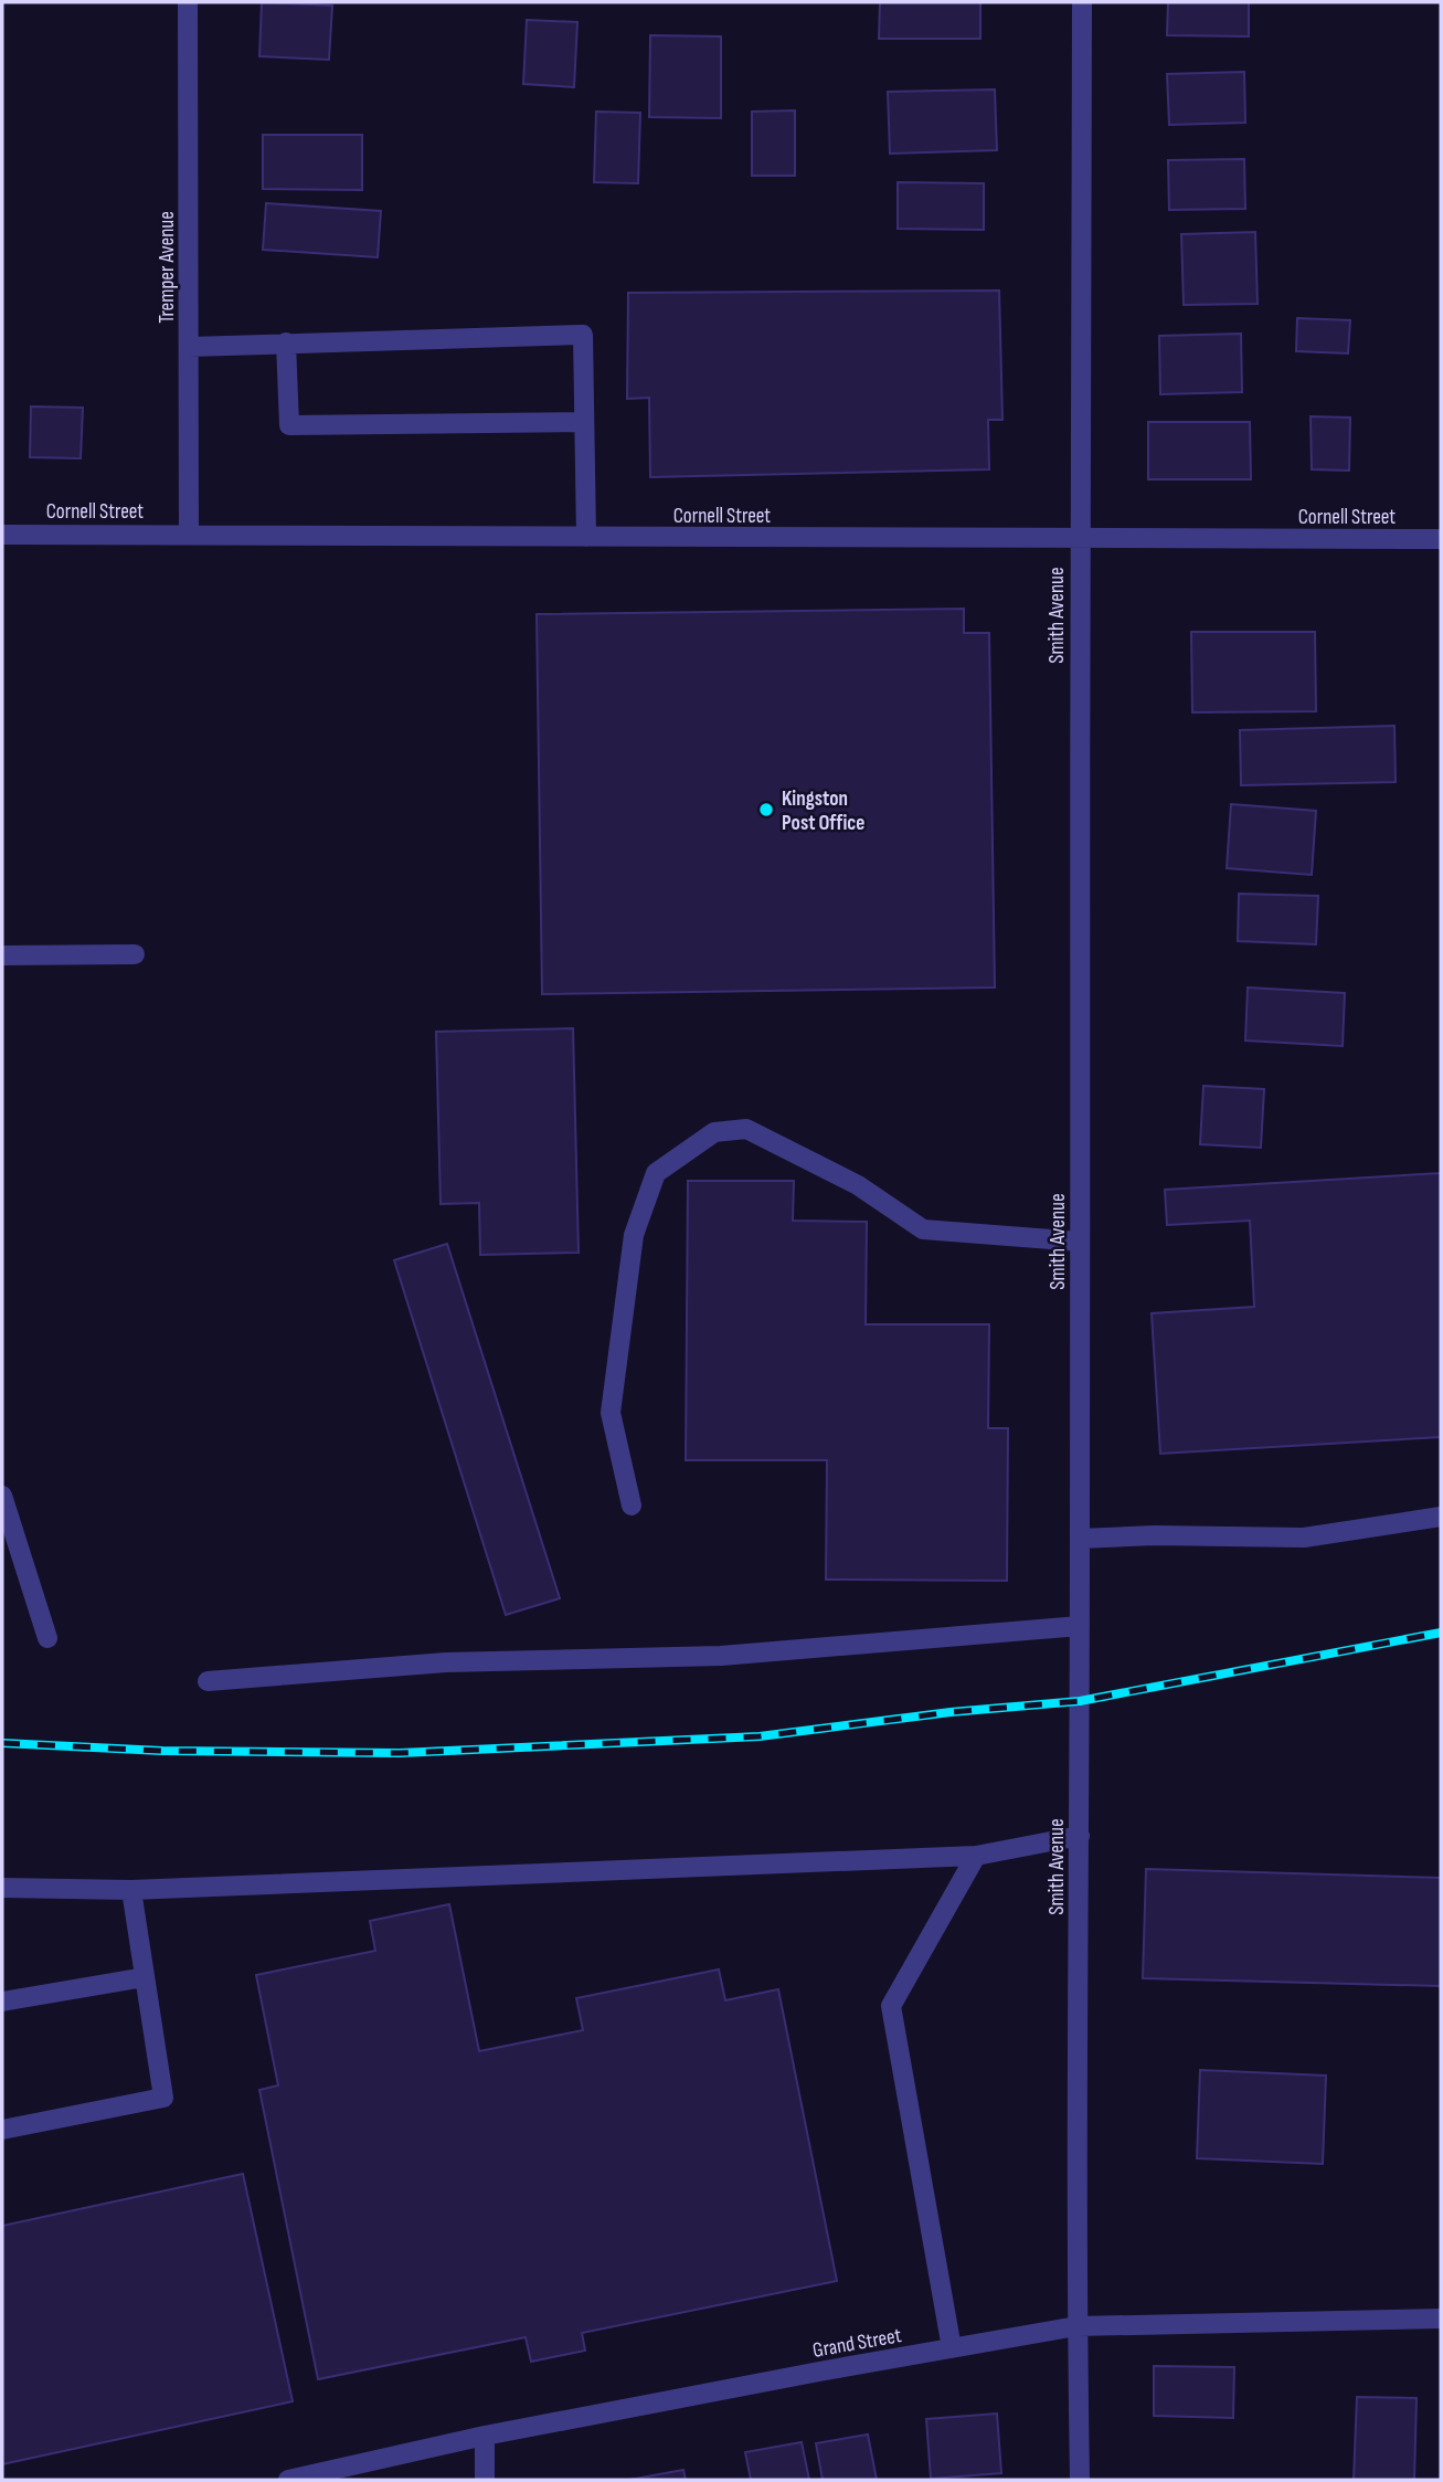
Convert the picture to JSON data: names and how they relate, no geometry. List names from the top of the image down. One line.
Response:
{"streets":{"street":["Tremper Avenue","Cornell Street","Smith Avenue","Grand Street"]},"crossings":[["Tremper Avenue","Cornell Street"],["Cornell Street","Smith Avenue"],["Smith Avenue","Grand Street"]],"places":["Kingston Post Office"]}
